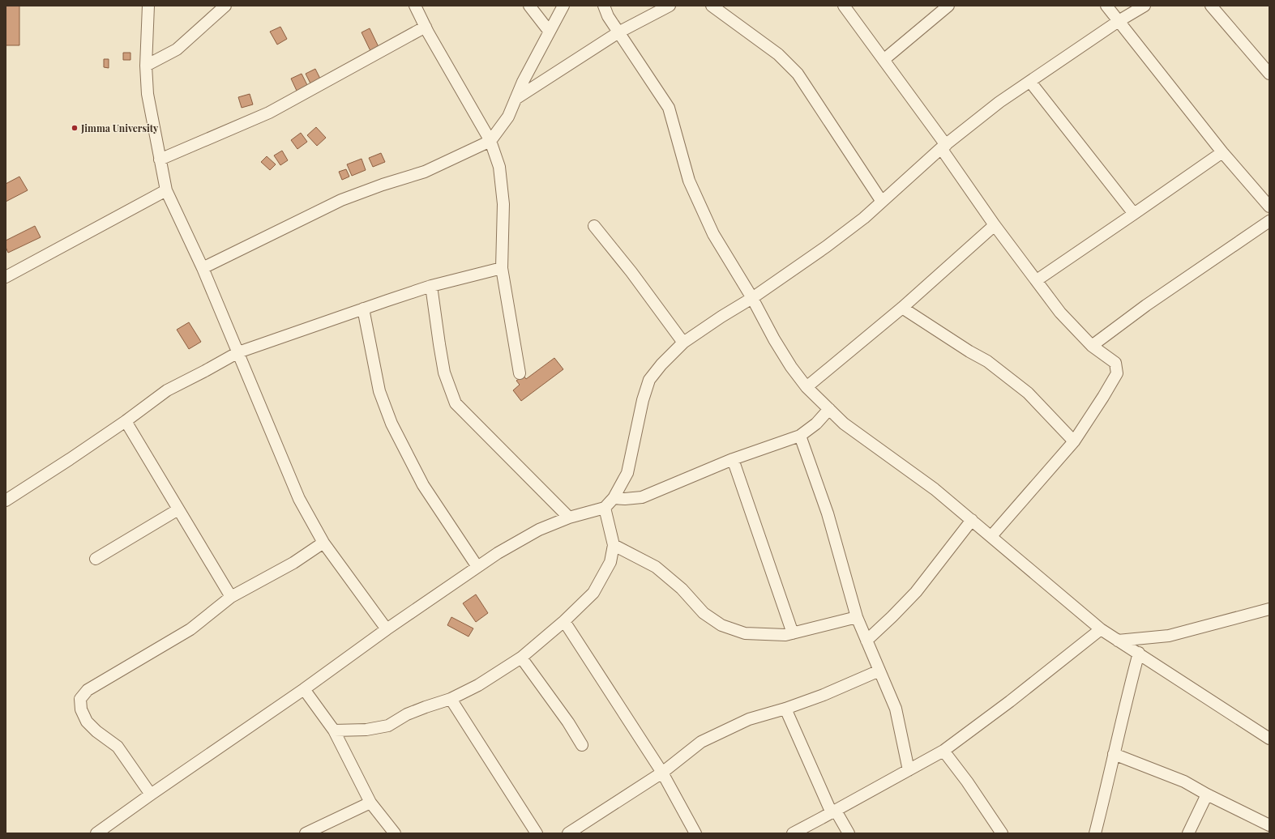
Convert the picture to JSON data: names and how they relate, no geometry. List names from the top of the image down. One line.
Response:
{"places":["Jimma University"]}
